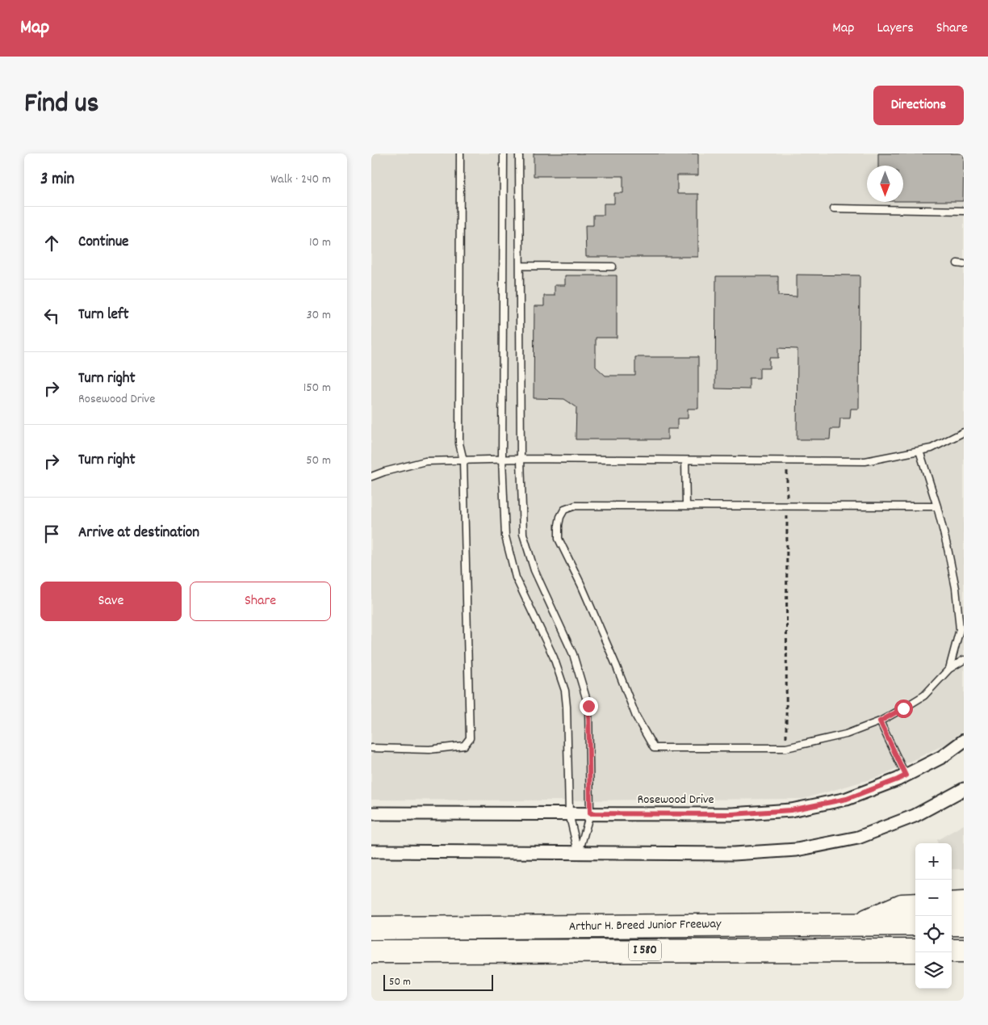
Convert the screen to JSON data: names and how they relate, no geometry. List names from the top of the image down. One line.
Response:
{"streets":{"highway":["Arthur H. Breed Junior Freeway","I 580"],"street":["Rosewood Drive"]},"scale_bar":"50 m","north":"bottom","page":{"header":"Map","nav":["Map","Layers","Share"],"title":"Find us","buttons":["Directions",["Save","Share"]],"heading":["3 min","Walk · 240 m"],"list":[["Continue","10 m"],["Turn left","30 m"],["Turn right","Rosewood Drive","150 m"],["Turn right","50 m"],"Arrive at destination"],"map_buttons":["+","−"],"scale":"50 m"}}
